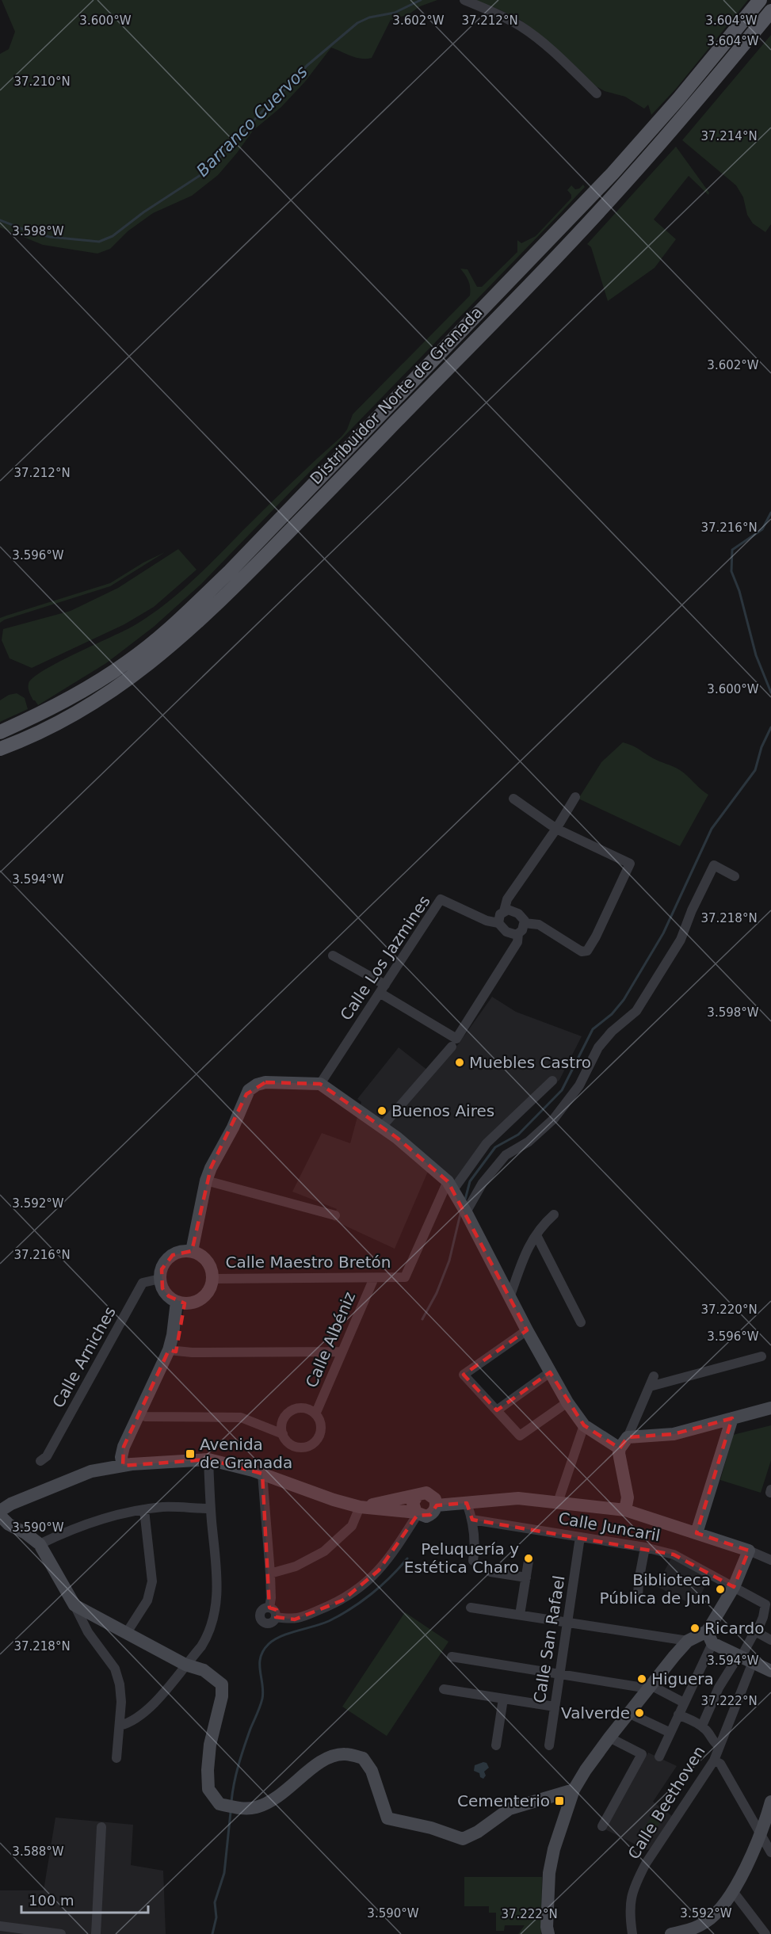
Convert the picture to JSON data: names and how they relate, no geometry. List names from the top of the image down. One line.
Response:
{"streets":{"main road":["Distribuidor Norte de Granada"],"street":["Calle Los Jazmines","Calle Maestro Bretón","Calle Albéniz","Calle Arniches","Calle Juncaril","Calle San Rafael","Calle Beethoven"]},"crossings":[["Calle Maestro Bretón","Calle Albéniz"],["Calle Maestro Bretón","Calle Arniches"],["Calle Juncaril","Calle San Rafael"]],"water":["Barranco Cuervos"],"places":{"other":["Muebles Castro","Buenos Aires","Peluquería y Estética Charo","Biblioteca Pública de Jun","Ricardo","Higuera","Valverde"],"transit":["Avenida de Granada","Cementerio"]},"scale_bar":"100 m","coordinates":["37.212°N","3.604°W","3.600°W","3.602°W","37.210°N","37.214°N","3.598°W","37.216°N","3.596°W","3.594°W","37.218°N","3.592°W","37.220°N","3.590°W","37.222°N","3.588°W"]}
